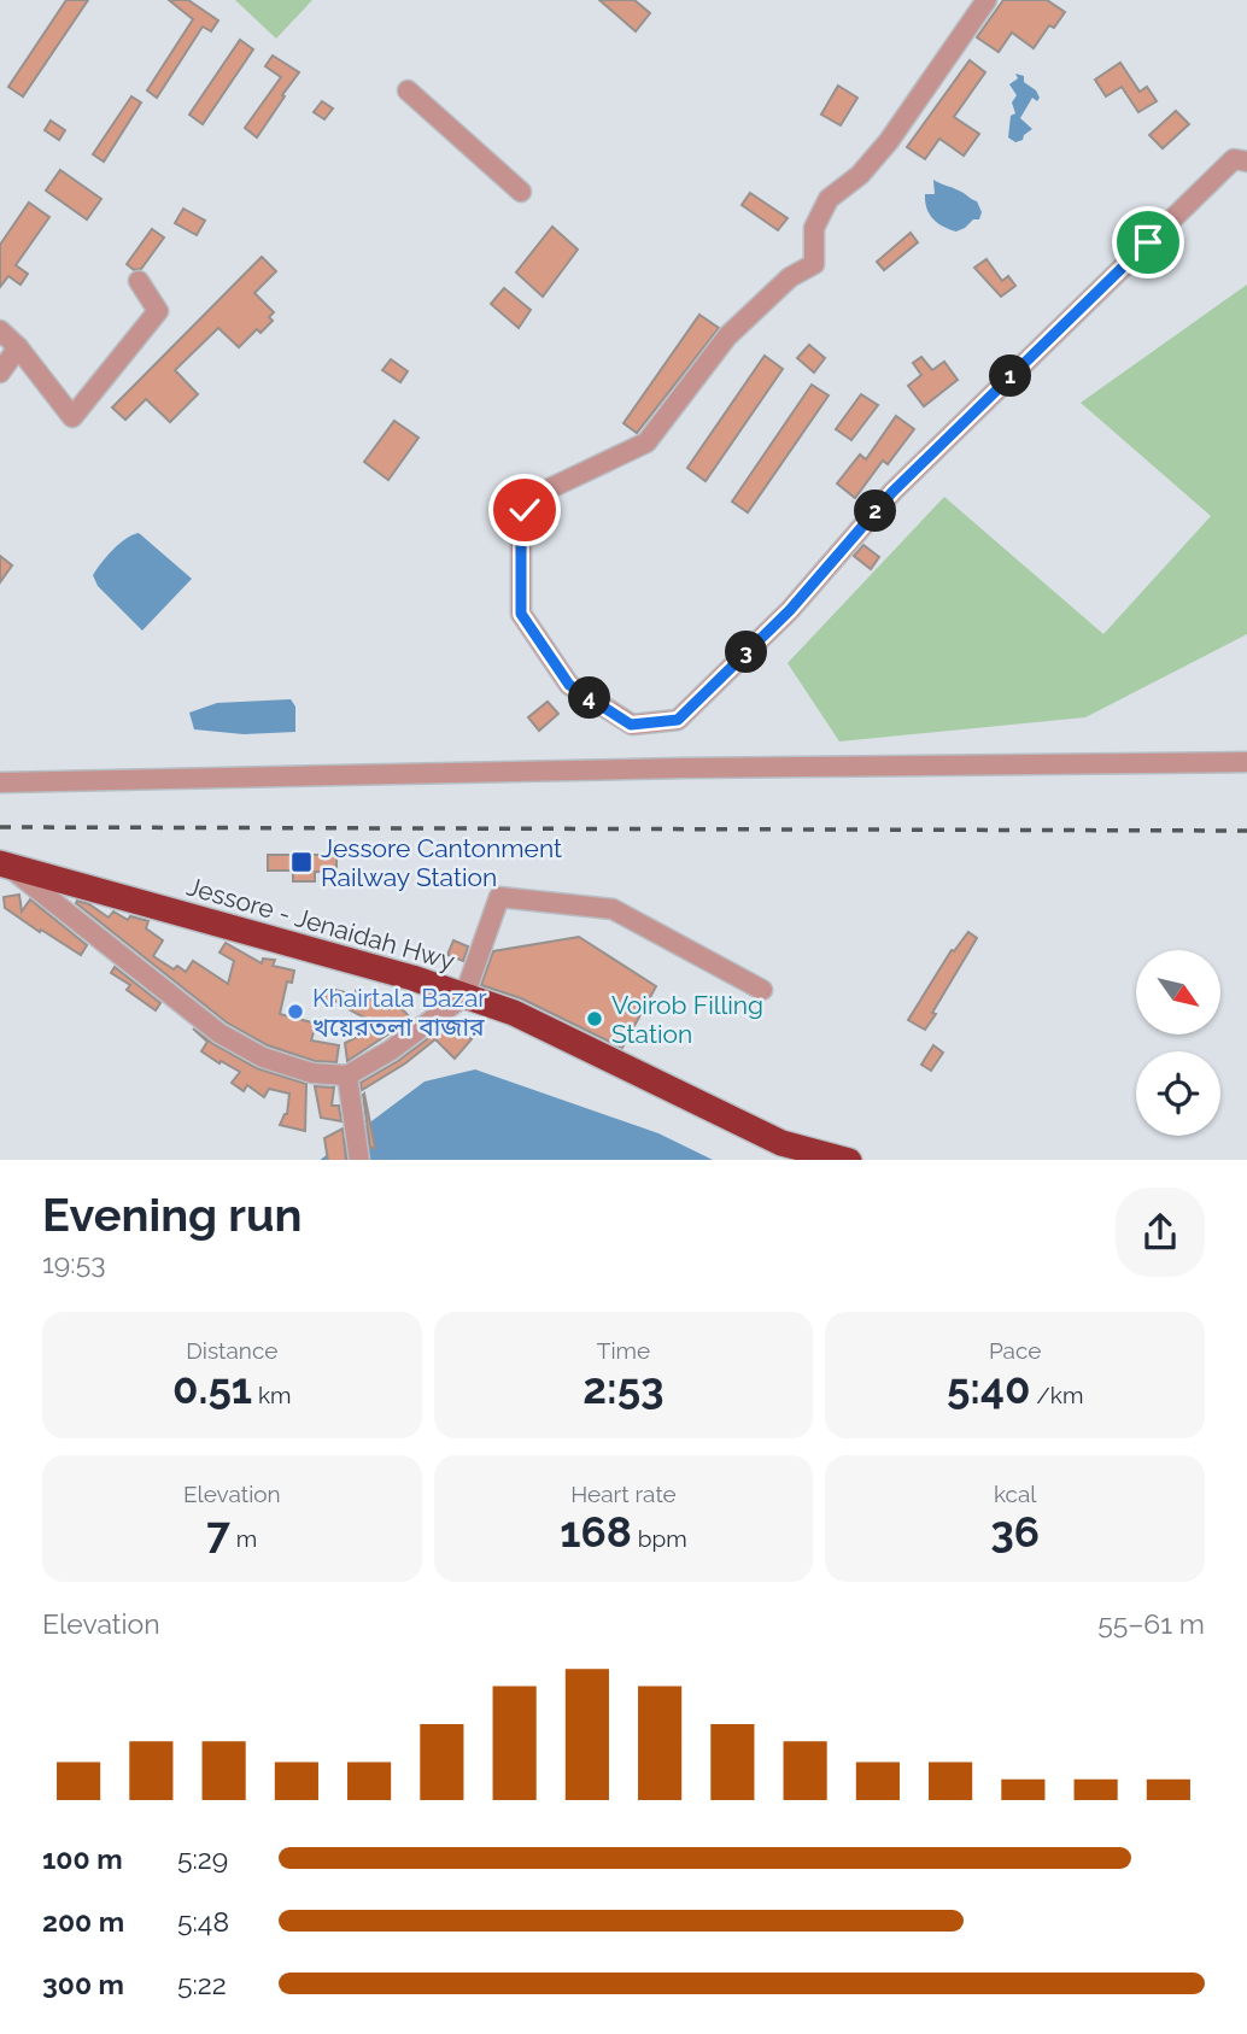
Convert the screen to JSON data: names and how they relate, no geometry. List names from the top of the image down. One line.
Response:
{"streets":{"highway":["Jessore - Jenaidah Hwy"]},"places":{"transit":["Jessore Cantonment Railway Station"],"other":["Khairtala Bazar খয়েরতলা বাজার","Voirob Filling Station"]},"north":"bottom right","page":{"pins":["1","2","3","4"],"heading":["Evening run","19:53"],"stats":[["Distance","0.51 km"],["Time","2:53"],["Pace","5:40 /km"],["Elevation","7 m"],["Heart rate","168 bpm"],["kcal","36"]],"chart":["Elevation","55–61 m"],"list":[{"name":"100 m","note":"5:29"},{"name":"200 m","note":"5:48"},{"name":"300 m","note":"5:22"}]}}
